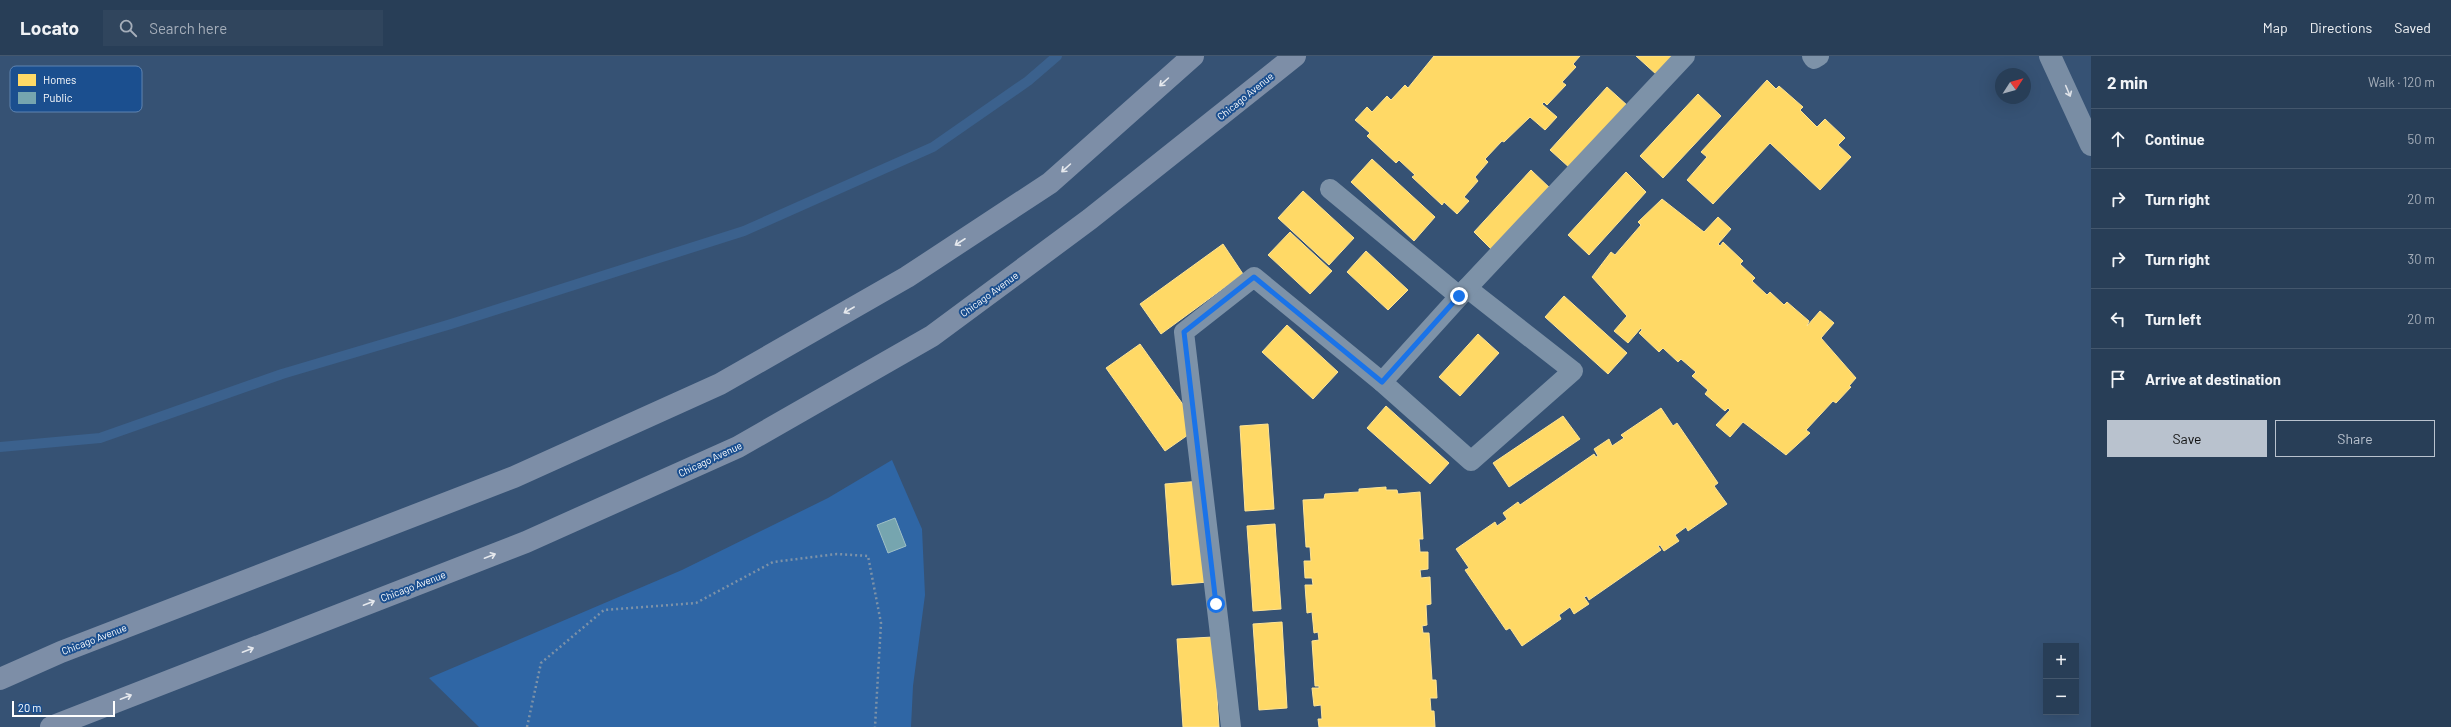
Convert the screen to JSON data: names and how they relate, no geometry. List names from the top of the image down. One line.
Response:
{"streets":{"main road":["Chicago Avenue"]},"legend":["Homes","Public"],"scale_bar":"20 m","north":"top right","page":{"header":"Locato","search":"Search here","nav":["Map","Directions","Saved"],"heading":["2 min","Walk · 120 m"],"list":[["Continue","50 m"],["Turn right","20 m"],["Turn right","30 m"],["Turn left","20 m"],"Arrive at destination"],"buttons":["Save","Share"],"map_buttons":["+","−"],"scale":"20 m"}}
